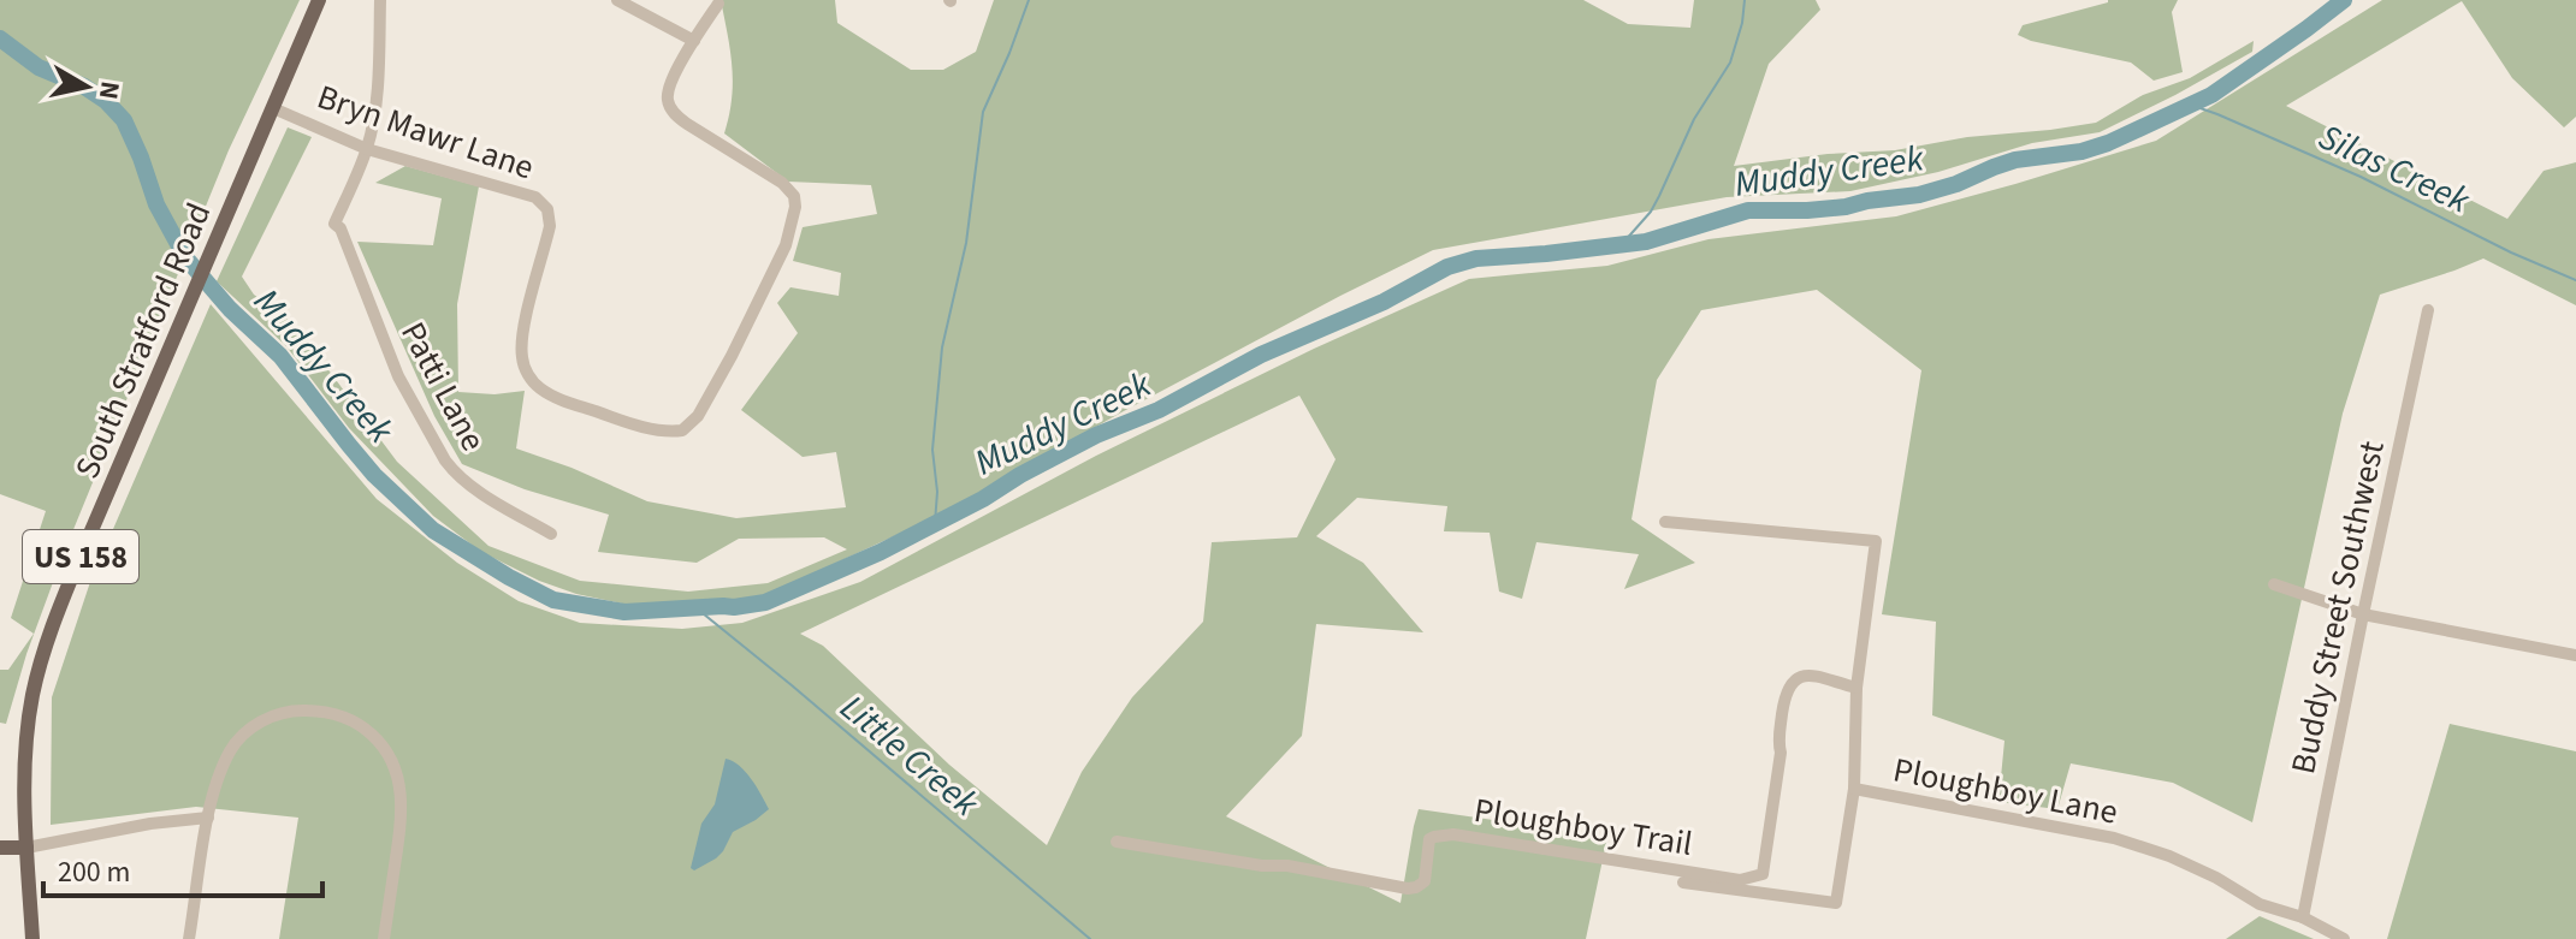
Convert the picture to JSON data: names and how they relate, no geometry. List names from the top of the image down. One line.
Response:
{"streets":{"main road":["South Stratford Road","US 158"],"street":["Bryn Mawr Lane","Patti Lane","Buddy Street Southwest","Ploughboy Lane","Ploughboy Trail"]},"crossings":[["Bryn Mawr Lane","South Stratford Road"],["Bryn Mawr Lane","Patti Lane"],["Buddy Street Southwest","Ploughboy Lane"],["Ploughboy Lane","Ploughboy Trail"]],"water":["Silas Creek","Muddy Creek","Little Creek"],"scale_bar":"200 m","north":"right"}
